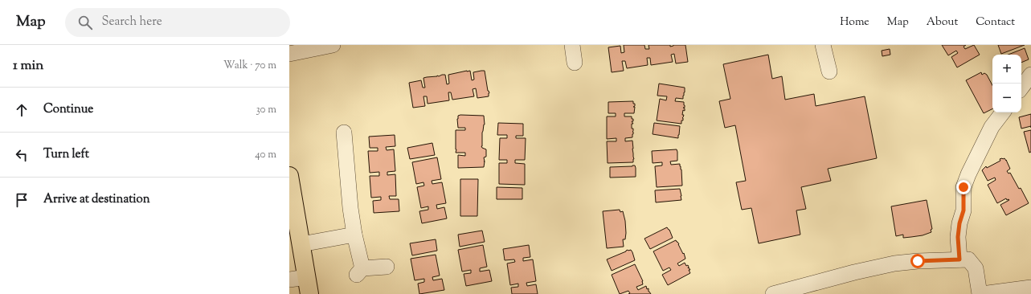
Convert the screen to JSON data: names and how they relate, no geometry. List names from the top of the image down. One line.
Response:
{"page":{"header":"Map","search":"Search here","nav":["Home","Map","About","Contact"],"heading":["1 min","Walk · 70 m"],"map_buttons":["+","−"],"list":[["Continue","30 m"],["Turn left","40 m"],"Arrive at destination"]}}
